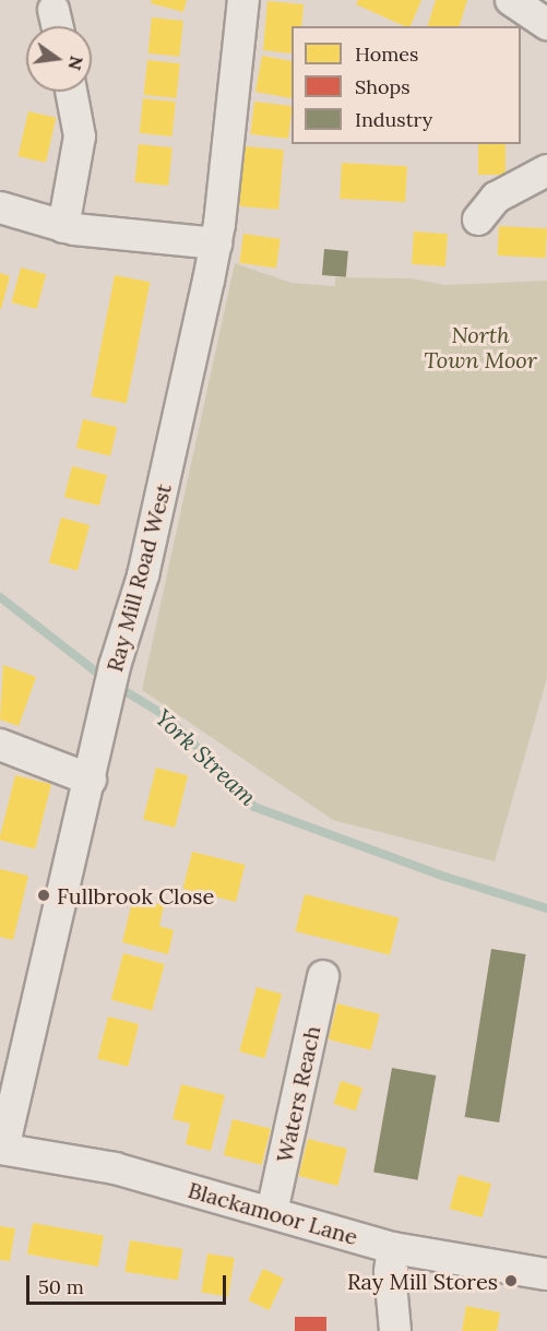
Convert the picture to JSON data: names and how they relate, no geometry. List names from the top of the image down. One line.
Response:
{"streets":{"street":["Ray Mill Road West","Waters Reach","Blackamoor Lane"]},"crossings":[["Ray Mill Road West","Blackamoor Lane"],["Waters Reach","Blackamoor Lane"]],"water":["York Stream"],"parks":["North Town Moor"],"places":["Fullbrook Close","Ray Mill Stores"],"legend":["Homes","Shops","Industry"],"scale_bar":"50 m","north":"right"}
